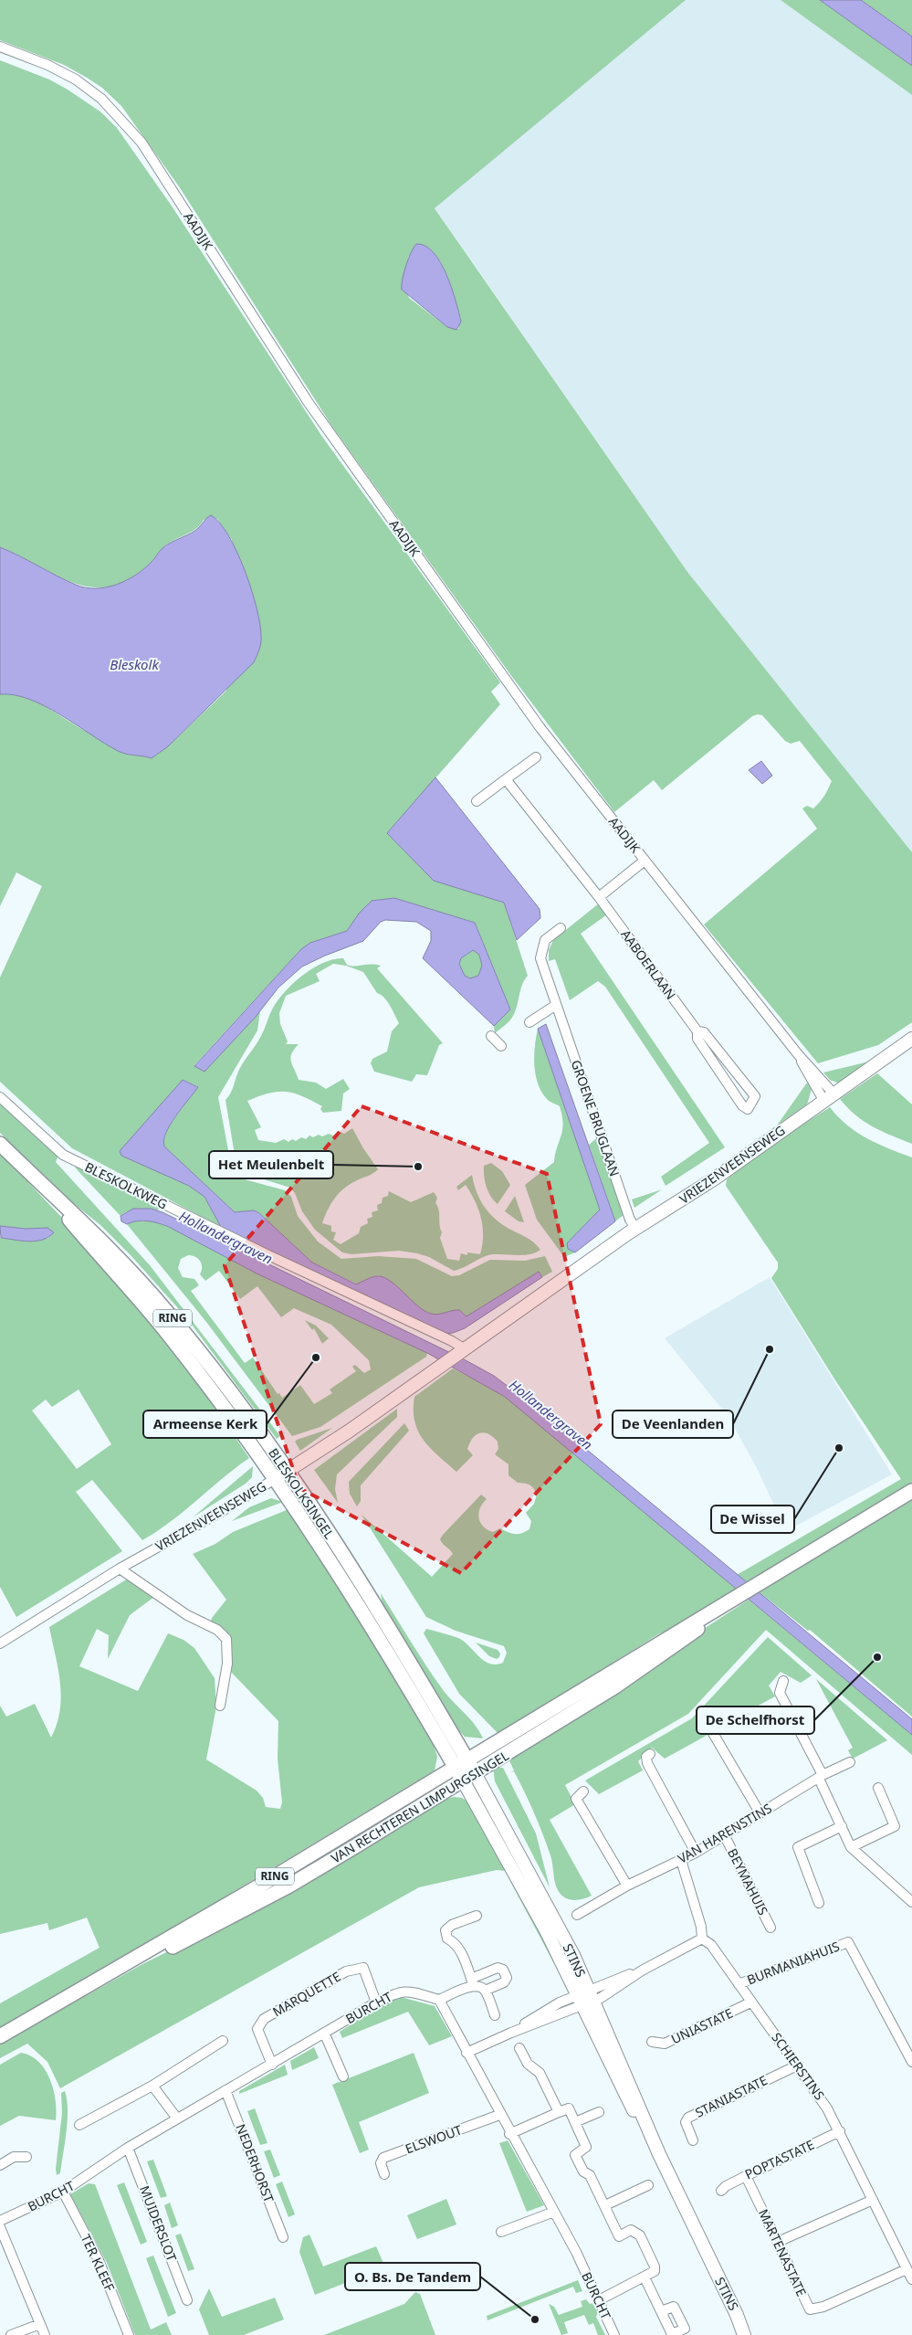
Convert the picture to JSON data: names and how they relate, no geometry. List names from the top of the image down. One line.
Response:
{"streets":{"main road":["RING","BLESKOLKSINGEL","VAN RECHTEREN LIMPURGSINGEL"],"street":["AADIJK","AABOERLAAN","GROENE BRUGLAAN","VRIEZENVEENSEWEG","BLESKOLKWEG","VAN HARENSTINS","BEYMAHUIS","STINS","BURMANIAHUIS","MARQUETTE","BURCHT","UNIASTATE","SCHIERSTINS","STANIASTATE","ELSWOUT","POPTASTATE","NEDERHORST","MUIDERSLOT","MARTENASTATE","TER KLEEF"]},"crossings":[["AADIJK","VRIEZENVEENSEWEG"],["GROENE BRUGLAAN","VRIEZENVEENSEWEG"],["VRIEZENVEENSEWEG","BLESKOLKWEG"],["VRIEZENVEENSEWEG","BLESKOLKSINGEL"],["BLESKOLKSINGEL","VAN RECHTEREN LIMPURGSINGEL"],["BLESKOLKSINGEL","STINS"],["VAN RECHTEREN LIMPURGSINGEL","STINS"],["VAN HARENSTINS","BEYMAHUIS"],["BURMANIAHUIS","SCHIERSTINS"],["MARQUETTE","BURCHT"],["BURCHT","ELSWOUT"],["BURCHT","NEDERHORST"],["BURCHT","MUIDERSLOT"],["BURCHT","TER KLEEF"],["UNIASTATE","SCHIERSTINS"],["SCHIERSTINS","STANIASTATE"],["SCHIERSTINS","POPTASTATE"],["SCHIERSTINS","MARTENASTATE"],["POPTASTATE","MARTENASTATE"]],"water":["Bleskolk","Hollandergraven"],"places":["Het Meulenbelt","De Veenlanden","Armeense Kerk","De Wissel","De Schelfhorst","O. Bs. De Tandem"]}
